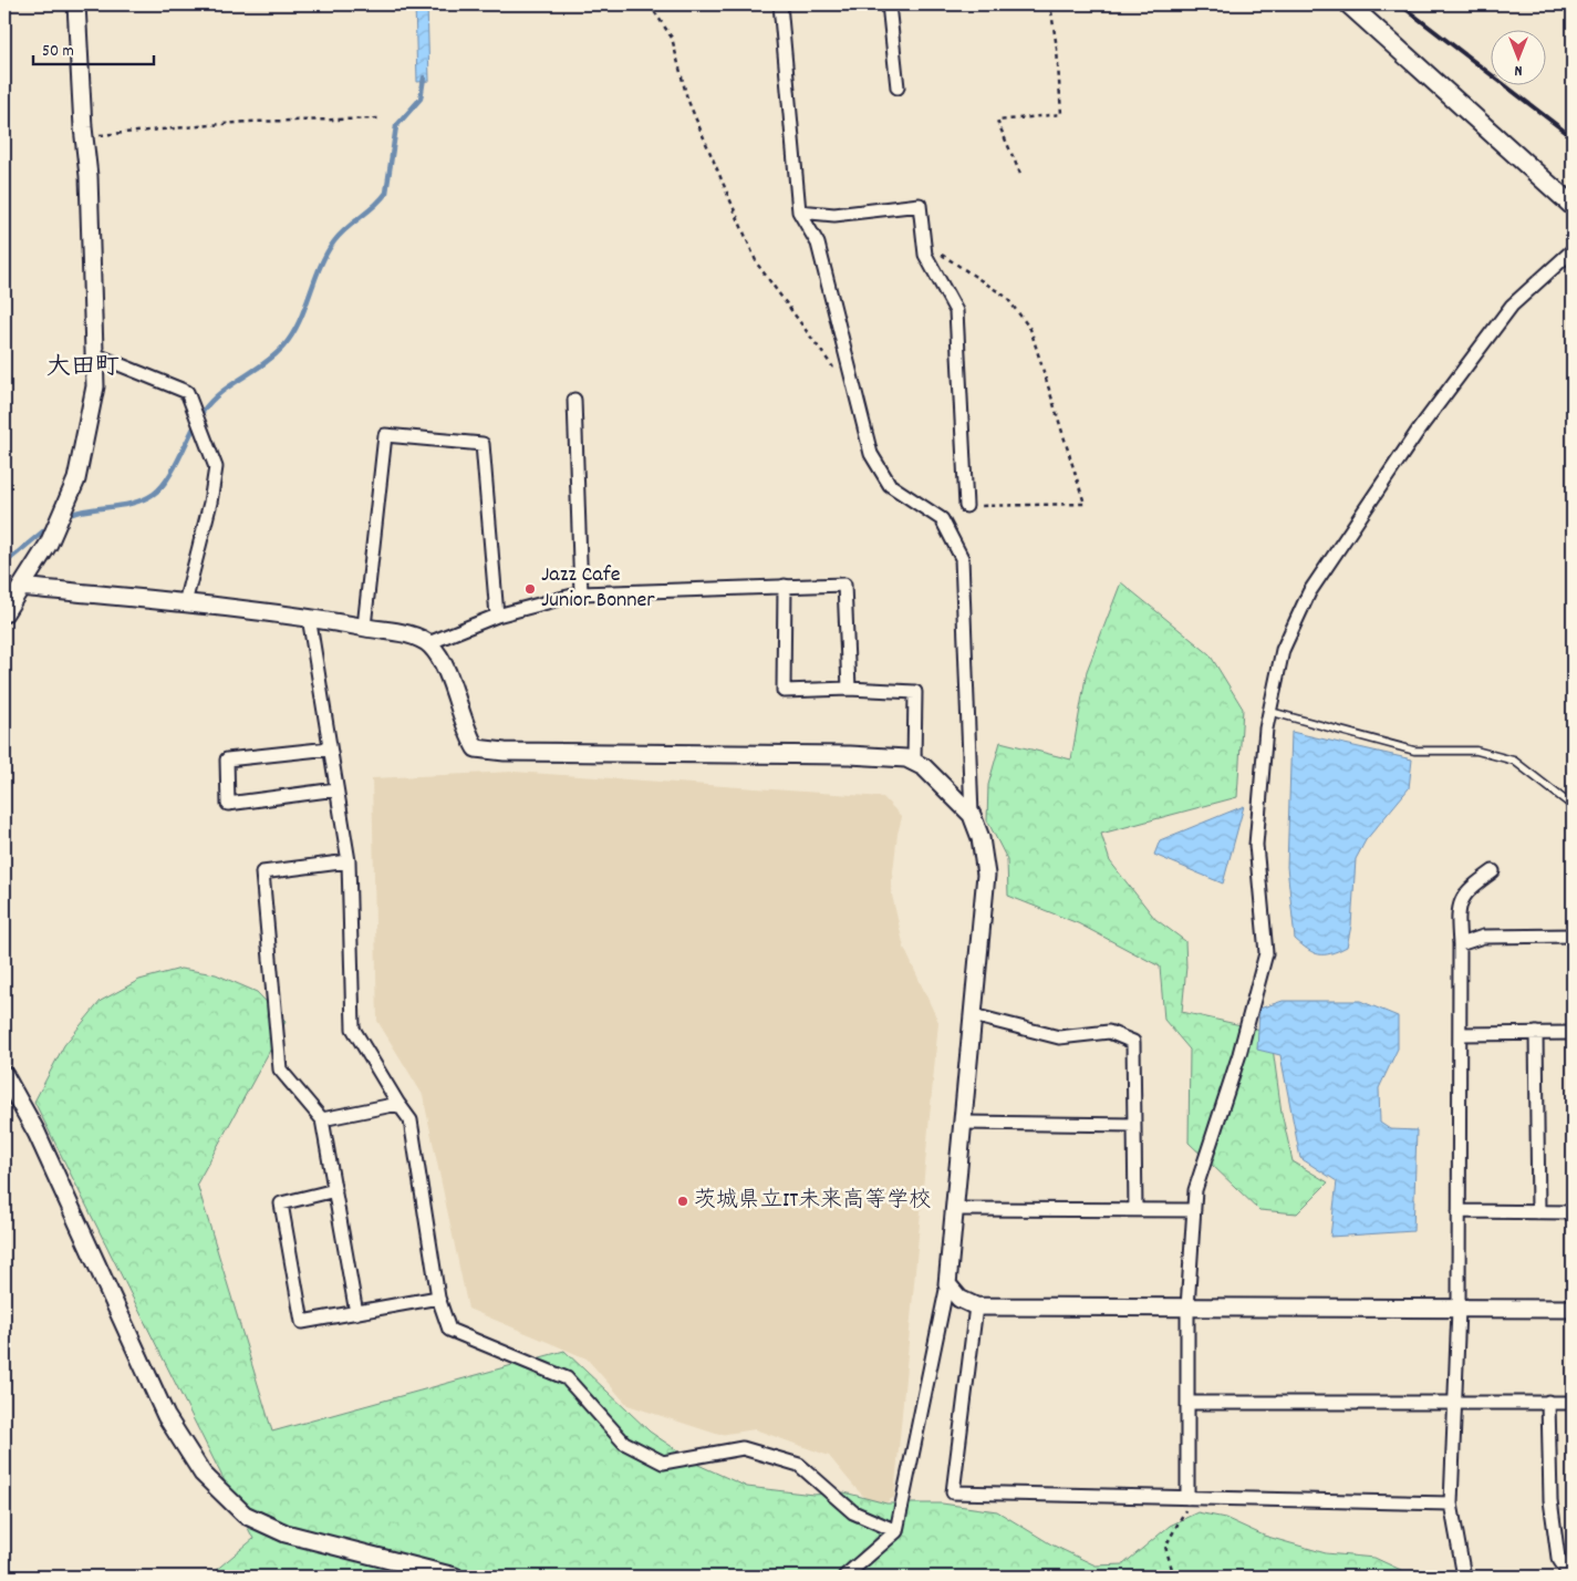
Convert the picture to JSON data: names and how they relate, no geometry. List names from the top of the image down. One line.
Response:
{"districts":["大田町"],"places":["Jazz Cafe Junior Bonner","茨城県立IT未来高等学校"],"scale_bar":"50 m","north":"bottom"}
